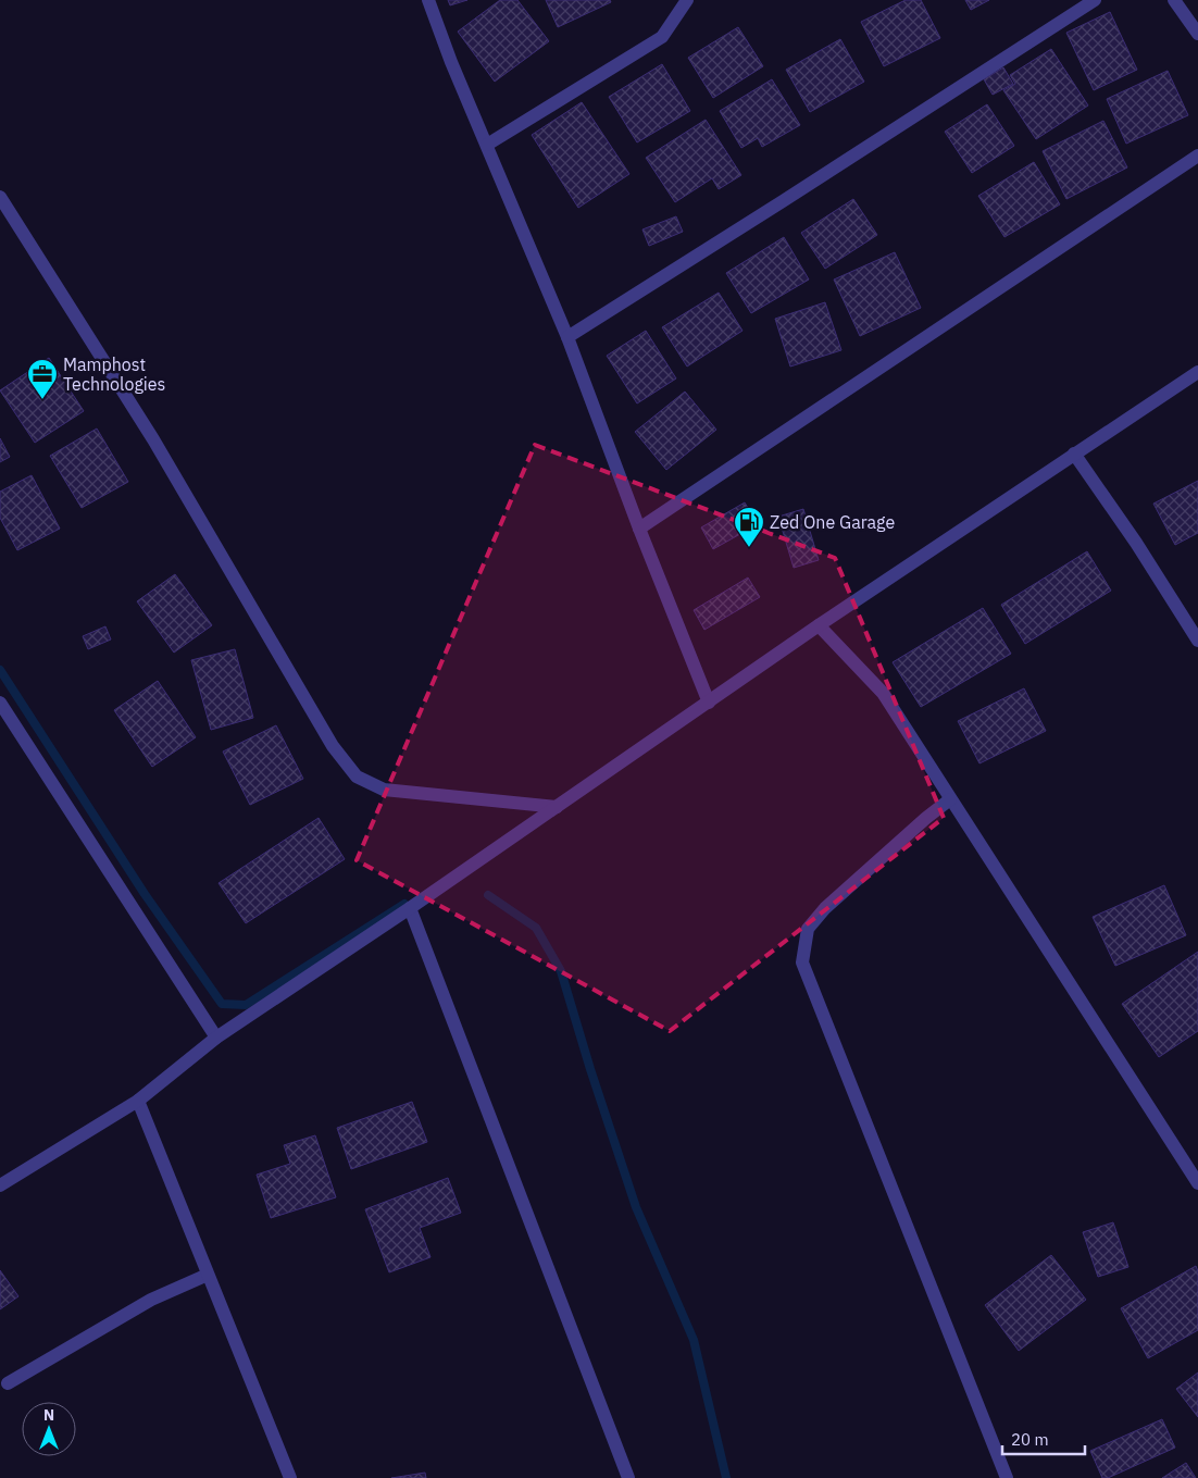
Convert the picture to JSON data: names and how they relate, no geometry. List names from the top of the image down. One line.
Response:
{"places":{"office":["Mamphost Technologies"],"fuel station":["Zed One Garage"]},"scale_bar":"20 m","north":"top"}
